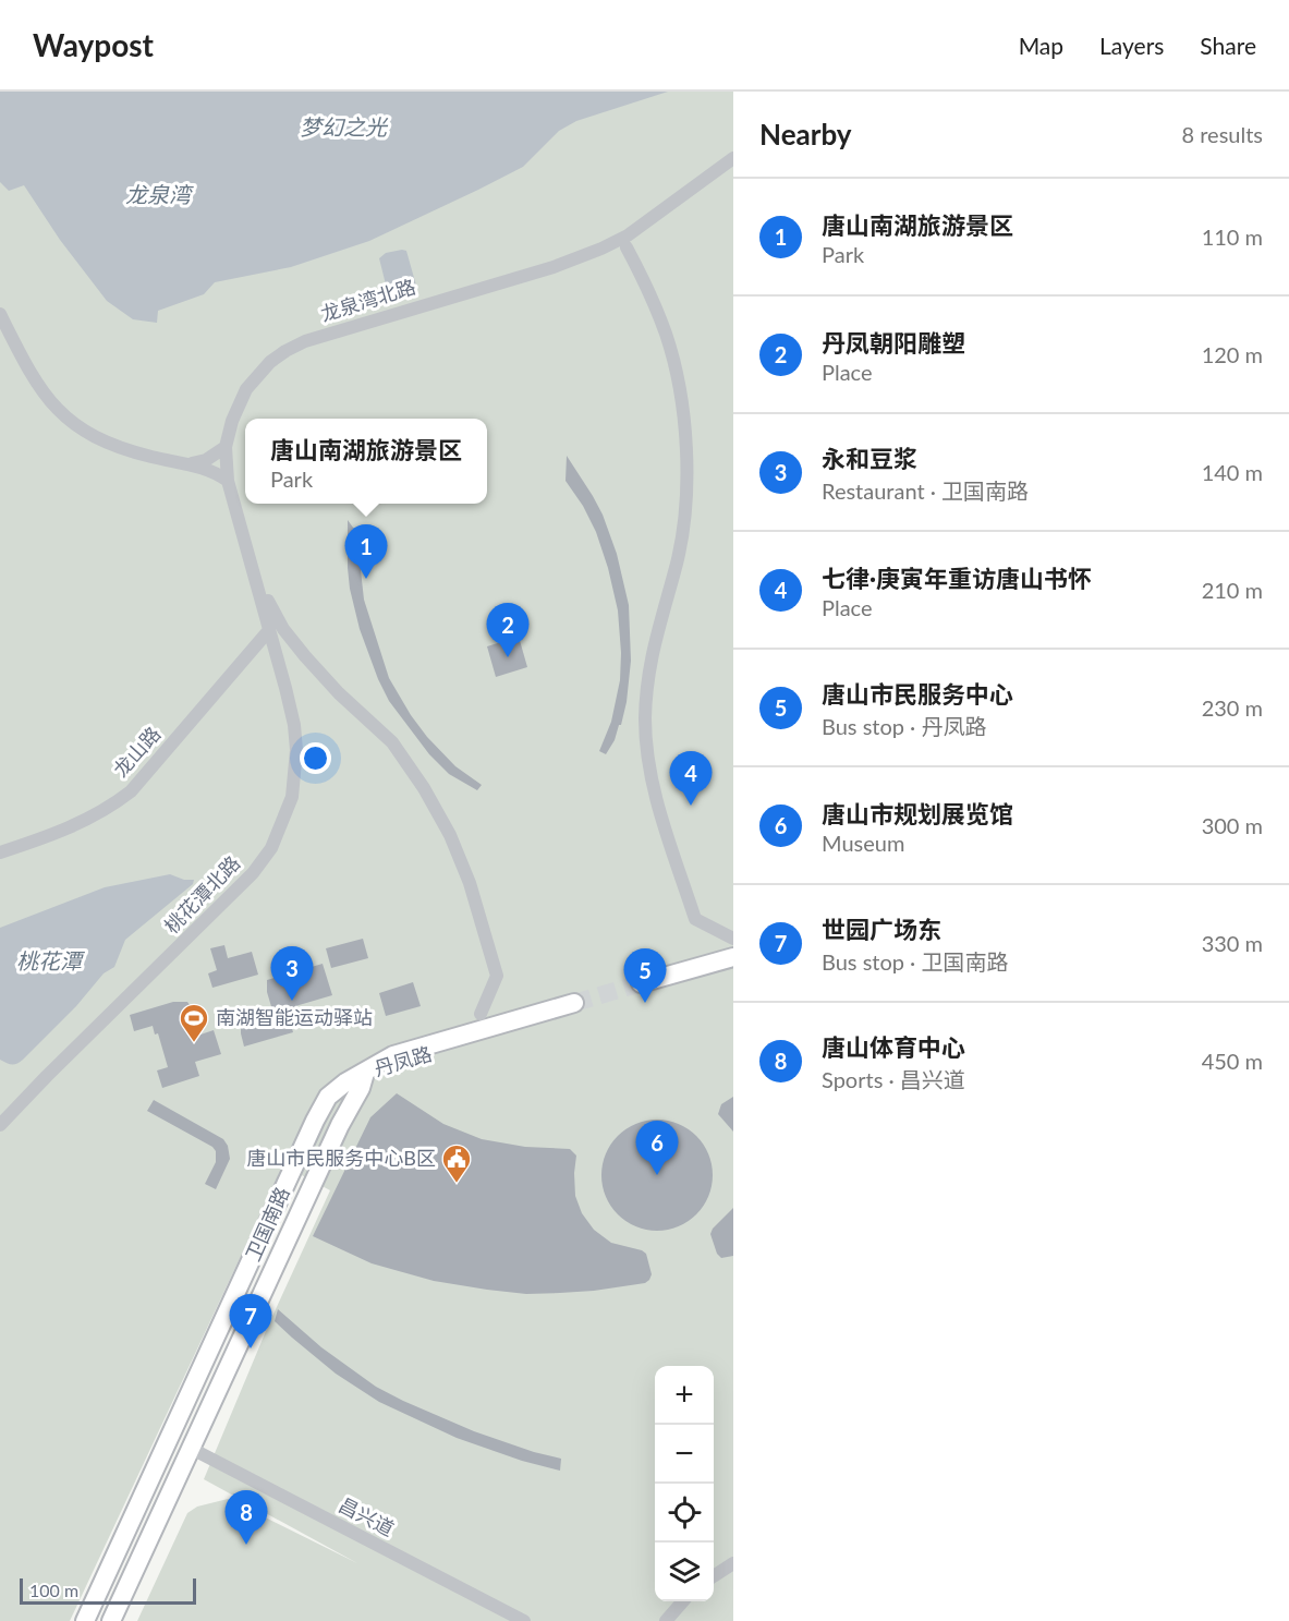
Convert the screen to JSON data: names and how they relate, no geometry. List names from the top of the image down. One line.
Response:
{"streets":{"main road":["丹凤路","卫国南路"],"street":["龙泉湾北路","龙山路","桃花潭北路","昌兴道"]},"crossings":[["龙泉湾北路","龙山路"],["龙泉湾北路","桃花潭北路"],["龙山路","桃花潭北路"],["丹凤路","卫国南路"],["卫国南路","昌兴道"]],"water":["梦幻之光","龙泉湾","桃花潭"],"places":{"sports":["南湖智能运动驿站"],"public building":["唐山市民服务中心B区"]},"scale_bar":"100 m","page":{"header":"Waypost","nav":["Map","Layers","Share"],"heading":["Nearby","8 results"],"list":[{"mark":"1","name":"唐山南湖旅游景区","note":"Park","value":"110 m"},{"mark":"2","name":"丹凤朝阳雕塑","note":"Place","value":"120 m"},{"mark":"3","name":"永和豆浆","note":"Restaurant · 卫国南路","value":"140 m"},{"mark":"4","name":"七律·庚寅年重访唐山书怀","note":"Place","value":"210 m"},{"mark":"5","name":"唐山市民服务中心","note":"Bus stop · 丹凤路","value":"230 m"},{"mark":"6","name":"唐山市规划展览馆","note":"Museum","value":"300 m"},{"mark":"7","name":"世园广场东","note":"Bus stop · 卫国南路","value":"330 m"},{"mark":"8","name":"唐山体育中心","note":"Sports · 昌兴道","value":"450 m"}],"popup":["唐山南湖旅游景区","Park"],"pins":["1","2","4","3","5","6","7","8"],"map_buttons":["+","−"],"scale":"100 m"}}
